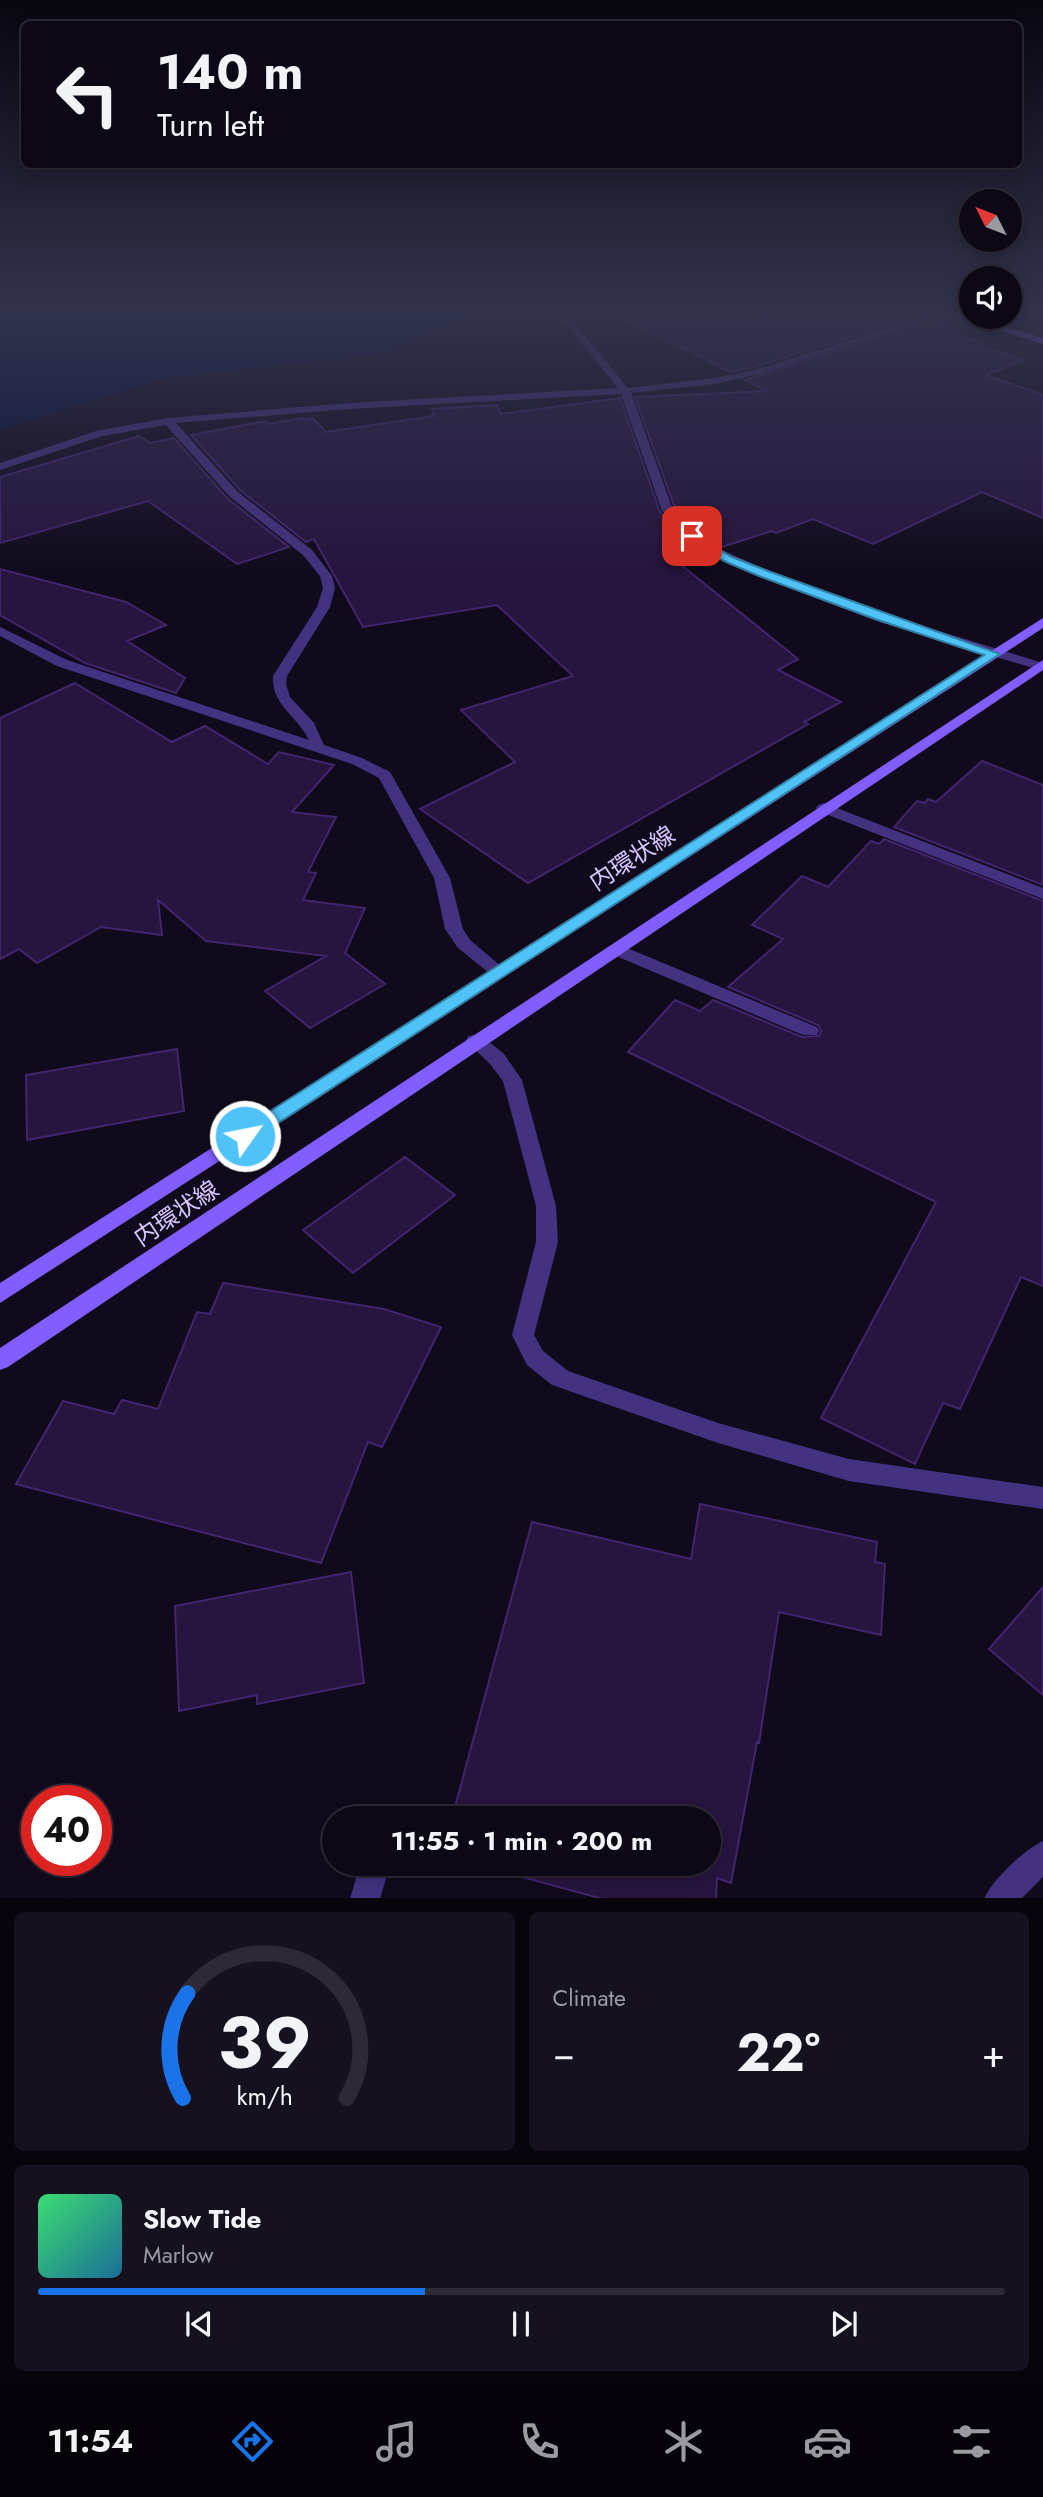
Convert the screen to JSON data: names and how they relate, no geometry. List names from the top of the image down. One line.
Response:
{"streets":{"street":["内環状線"]},"north":"top left","page":{"turn":["140 m","Turn left"],"limit":"40","trip":"11:55 · 1 min · 200 m","tile":"Climate","heat":["−","22°","+"],"song":["Slow Tide","Marlow"],"tabs":"11:54","gauge":["39","km/h"]}}
